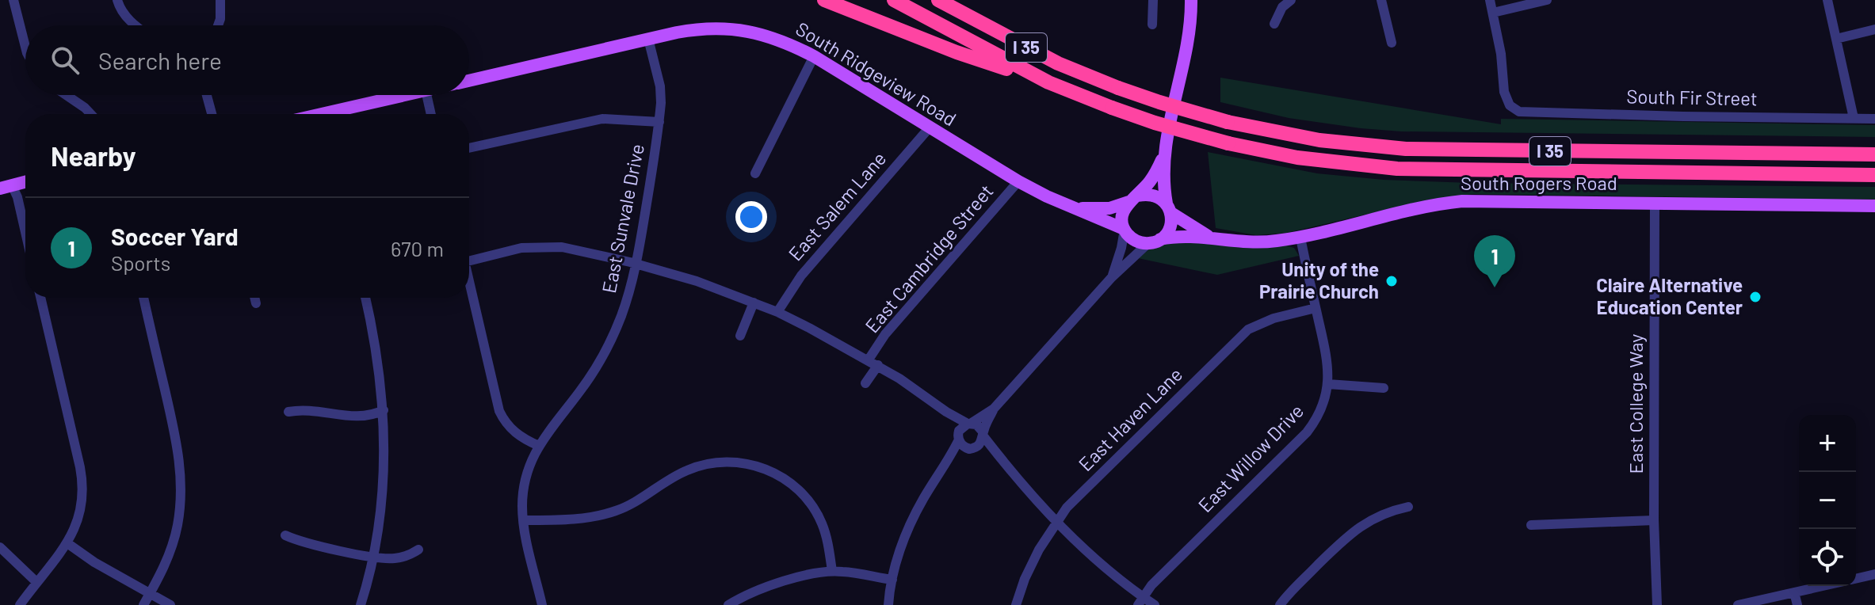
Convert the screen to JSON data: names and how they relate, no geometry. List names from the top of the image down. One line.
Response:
{"streets":{"highway":["I 35"],"main road":["South Ridgeview Road","South Rogers Road"],"street":["South Fir Street","East Salem Lane","East Sunvale Drive","East Cambridge Street","East College Way","East Haven Lane","East Willow Drive"]},"crossings":[["South Ridgeview Road","East Salem Lane"],["South Ridgeview Road","East Sunvale Drive"],["South Ridgeview Road","East Cambridge Street"],["South Rogers Road","East College Way"],["South Rogers Road","East Willow Drive"],["East Haven Lane","East Willow Drive"]],"places":["Unity of the Prairie Church","Claire Alternative Education Center"],"page":{"search":"Search here","heading":"Nearby","list":[{"mark":"1","name":"Soccer Yard","note":"Sports","value":"670 m"}],"pins":"1","map_buttons":["+","−"]}}
